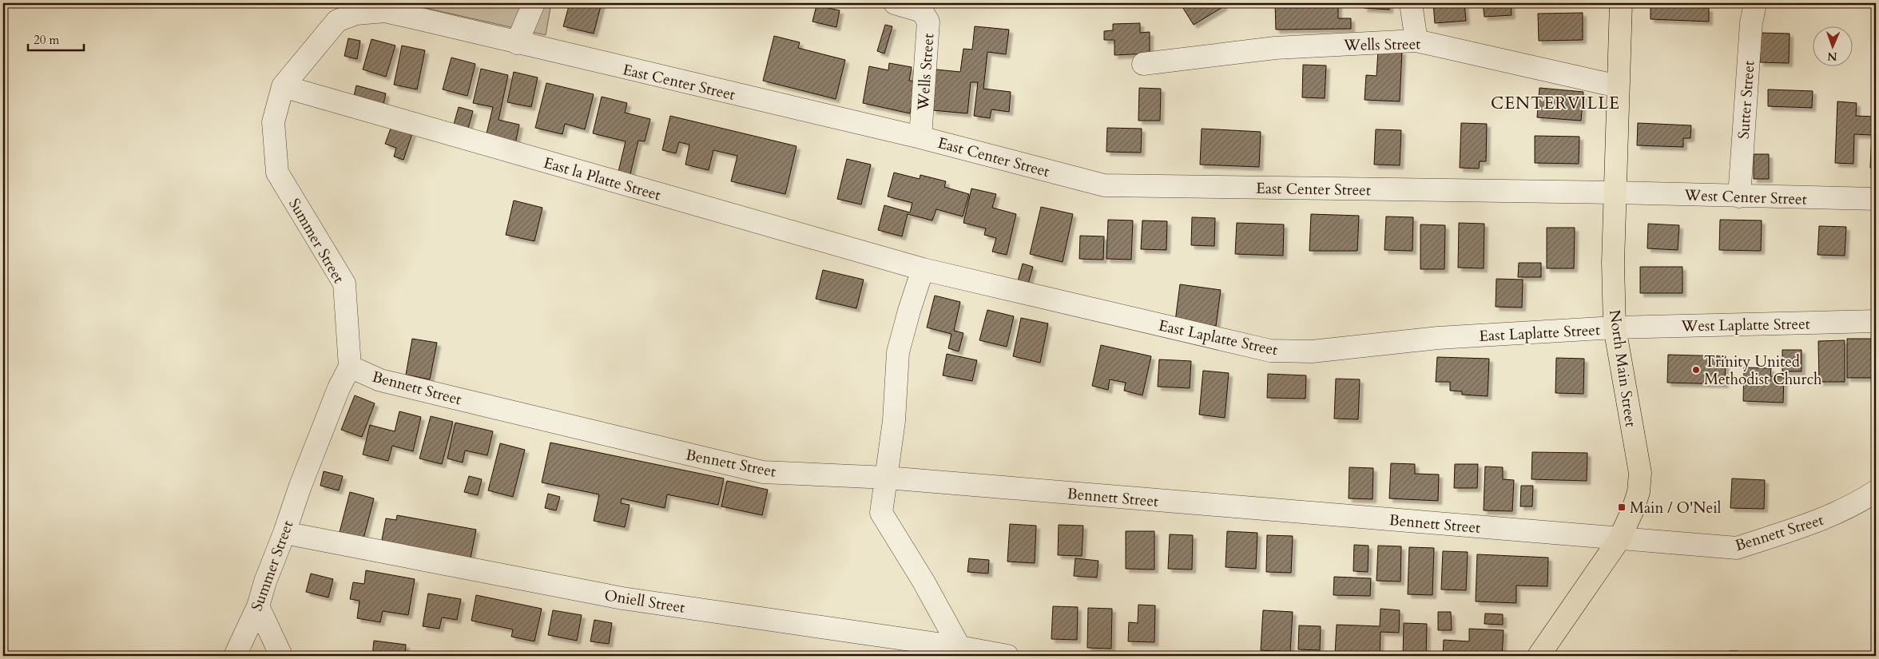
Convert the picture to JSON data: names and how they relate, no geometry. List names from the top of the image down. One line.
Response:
{"streets":{"main road":["North Main Street"],"street":["Wells Street","East Center Street","Sutter Street","East la Platte Street","West Center Street","Summer Street","West Laplatte Street","East Laplatte Street","Bennett Street","Oniell Street"]},"crossings":[["Wells Street","East Center Street"],["Wells Street","North Main Street"],["East Center Street","West Center Street"],["East Center Street","Summer Street"],["East Center Street","North Main Street"],["Sutter Street","West Center Street"],["East la Platte Street","Summer Street"],["East la Platte Street","East Laplatte Street"],["West Center Street","North Main Street"],["Summer Street","Bennett Street"],["Summer Street","Oniell Street"],["West Laplatte Street","East Laplatte Street"],["West Laplatte Street","North Main Street"],["East Laplatte Street","North Main Street"],["North Main Street","Bennett Street"]],"districts":["CENTERVILLE"],"places":{"other":["Trinity United Methodist Church"],"transit":["Main / O'Neil"]},"scale_bar":"20 m","north":"bottom"}
